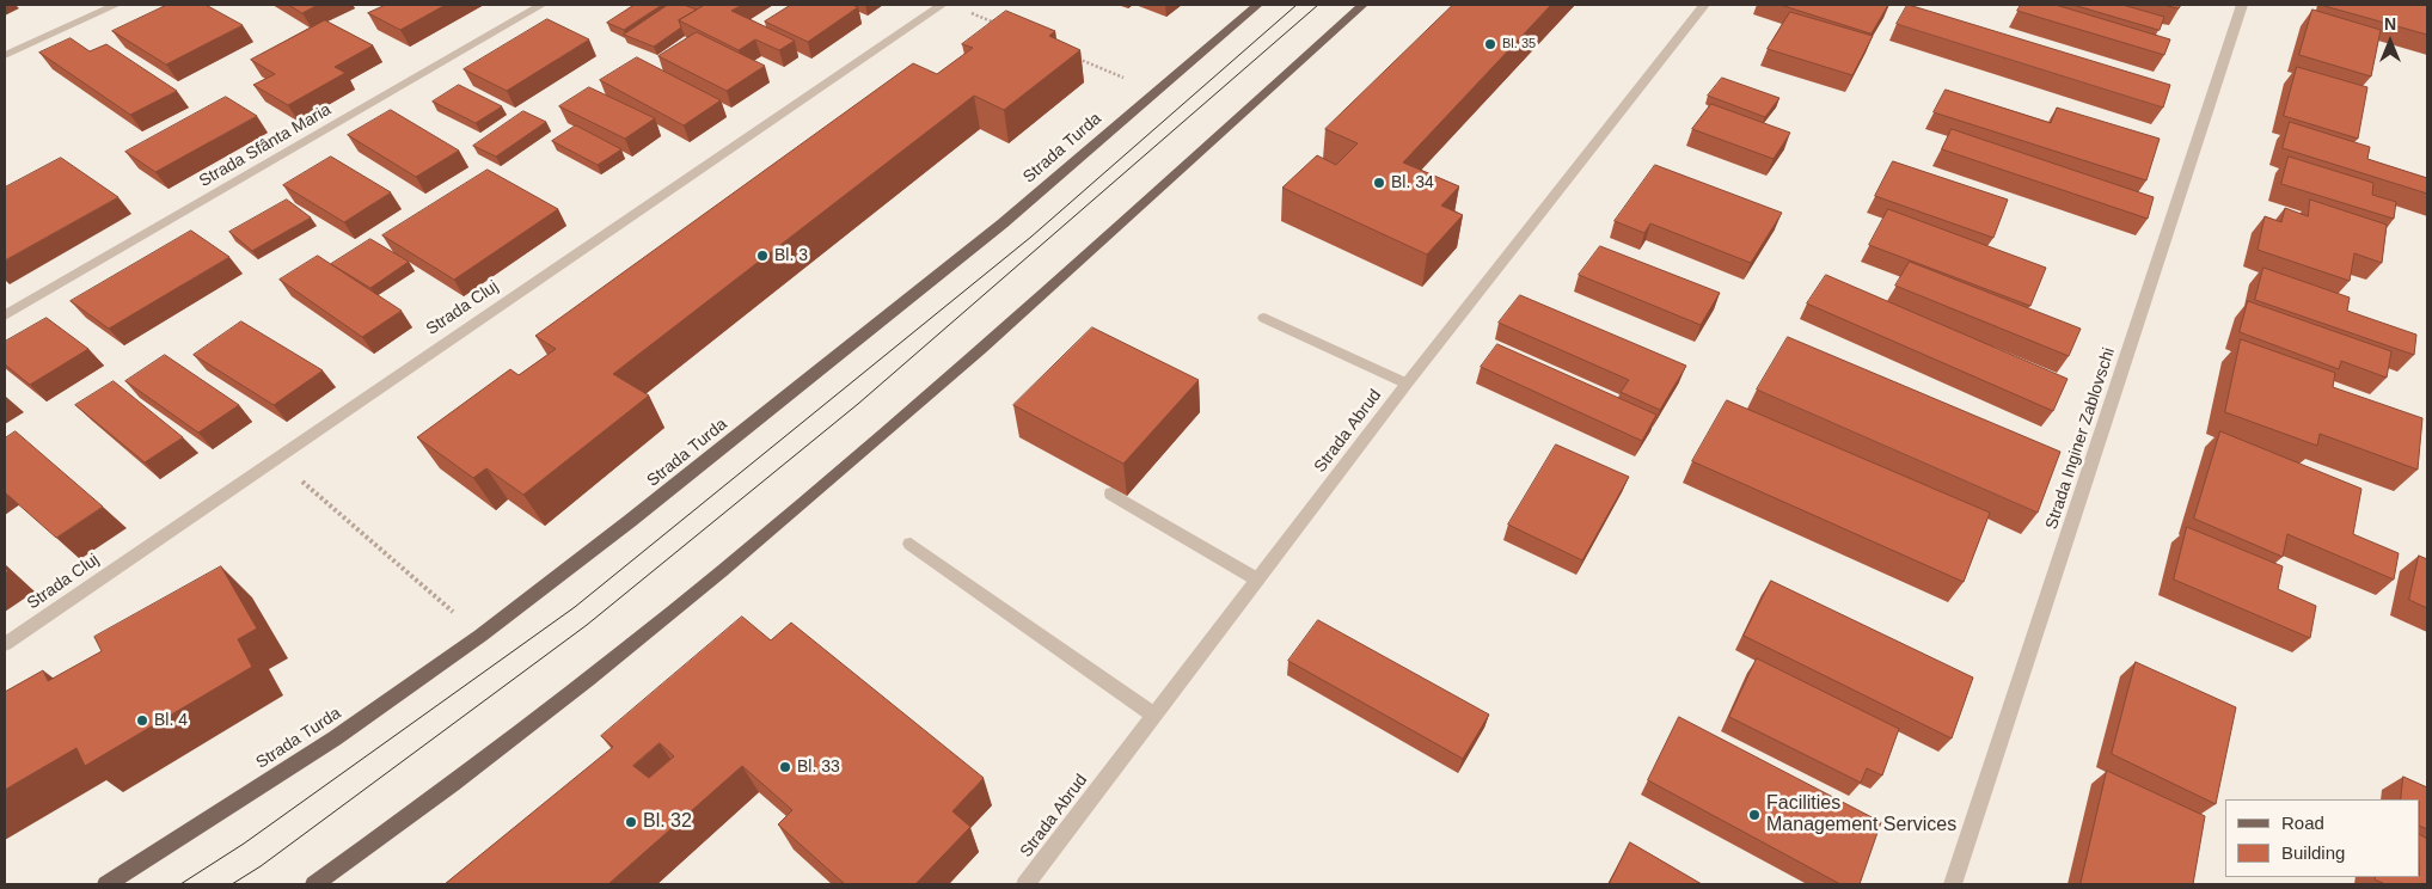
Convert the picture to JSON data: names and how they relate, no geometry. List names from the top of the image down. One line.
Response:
{"streets":{"main road":["Strada Turda"],"street":["Strada Sfânta Maria","Strada Cluj","Strada Abrud","Strada Inginer Zablovschi"]},"places":["Bl. 35","Bl. 34","Bl. 3","Bl. 4","Bl. 33","Facilities Management Services","Bl. 32"],"legend":["Road","Building"],"north":"top"}
